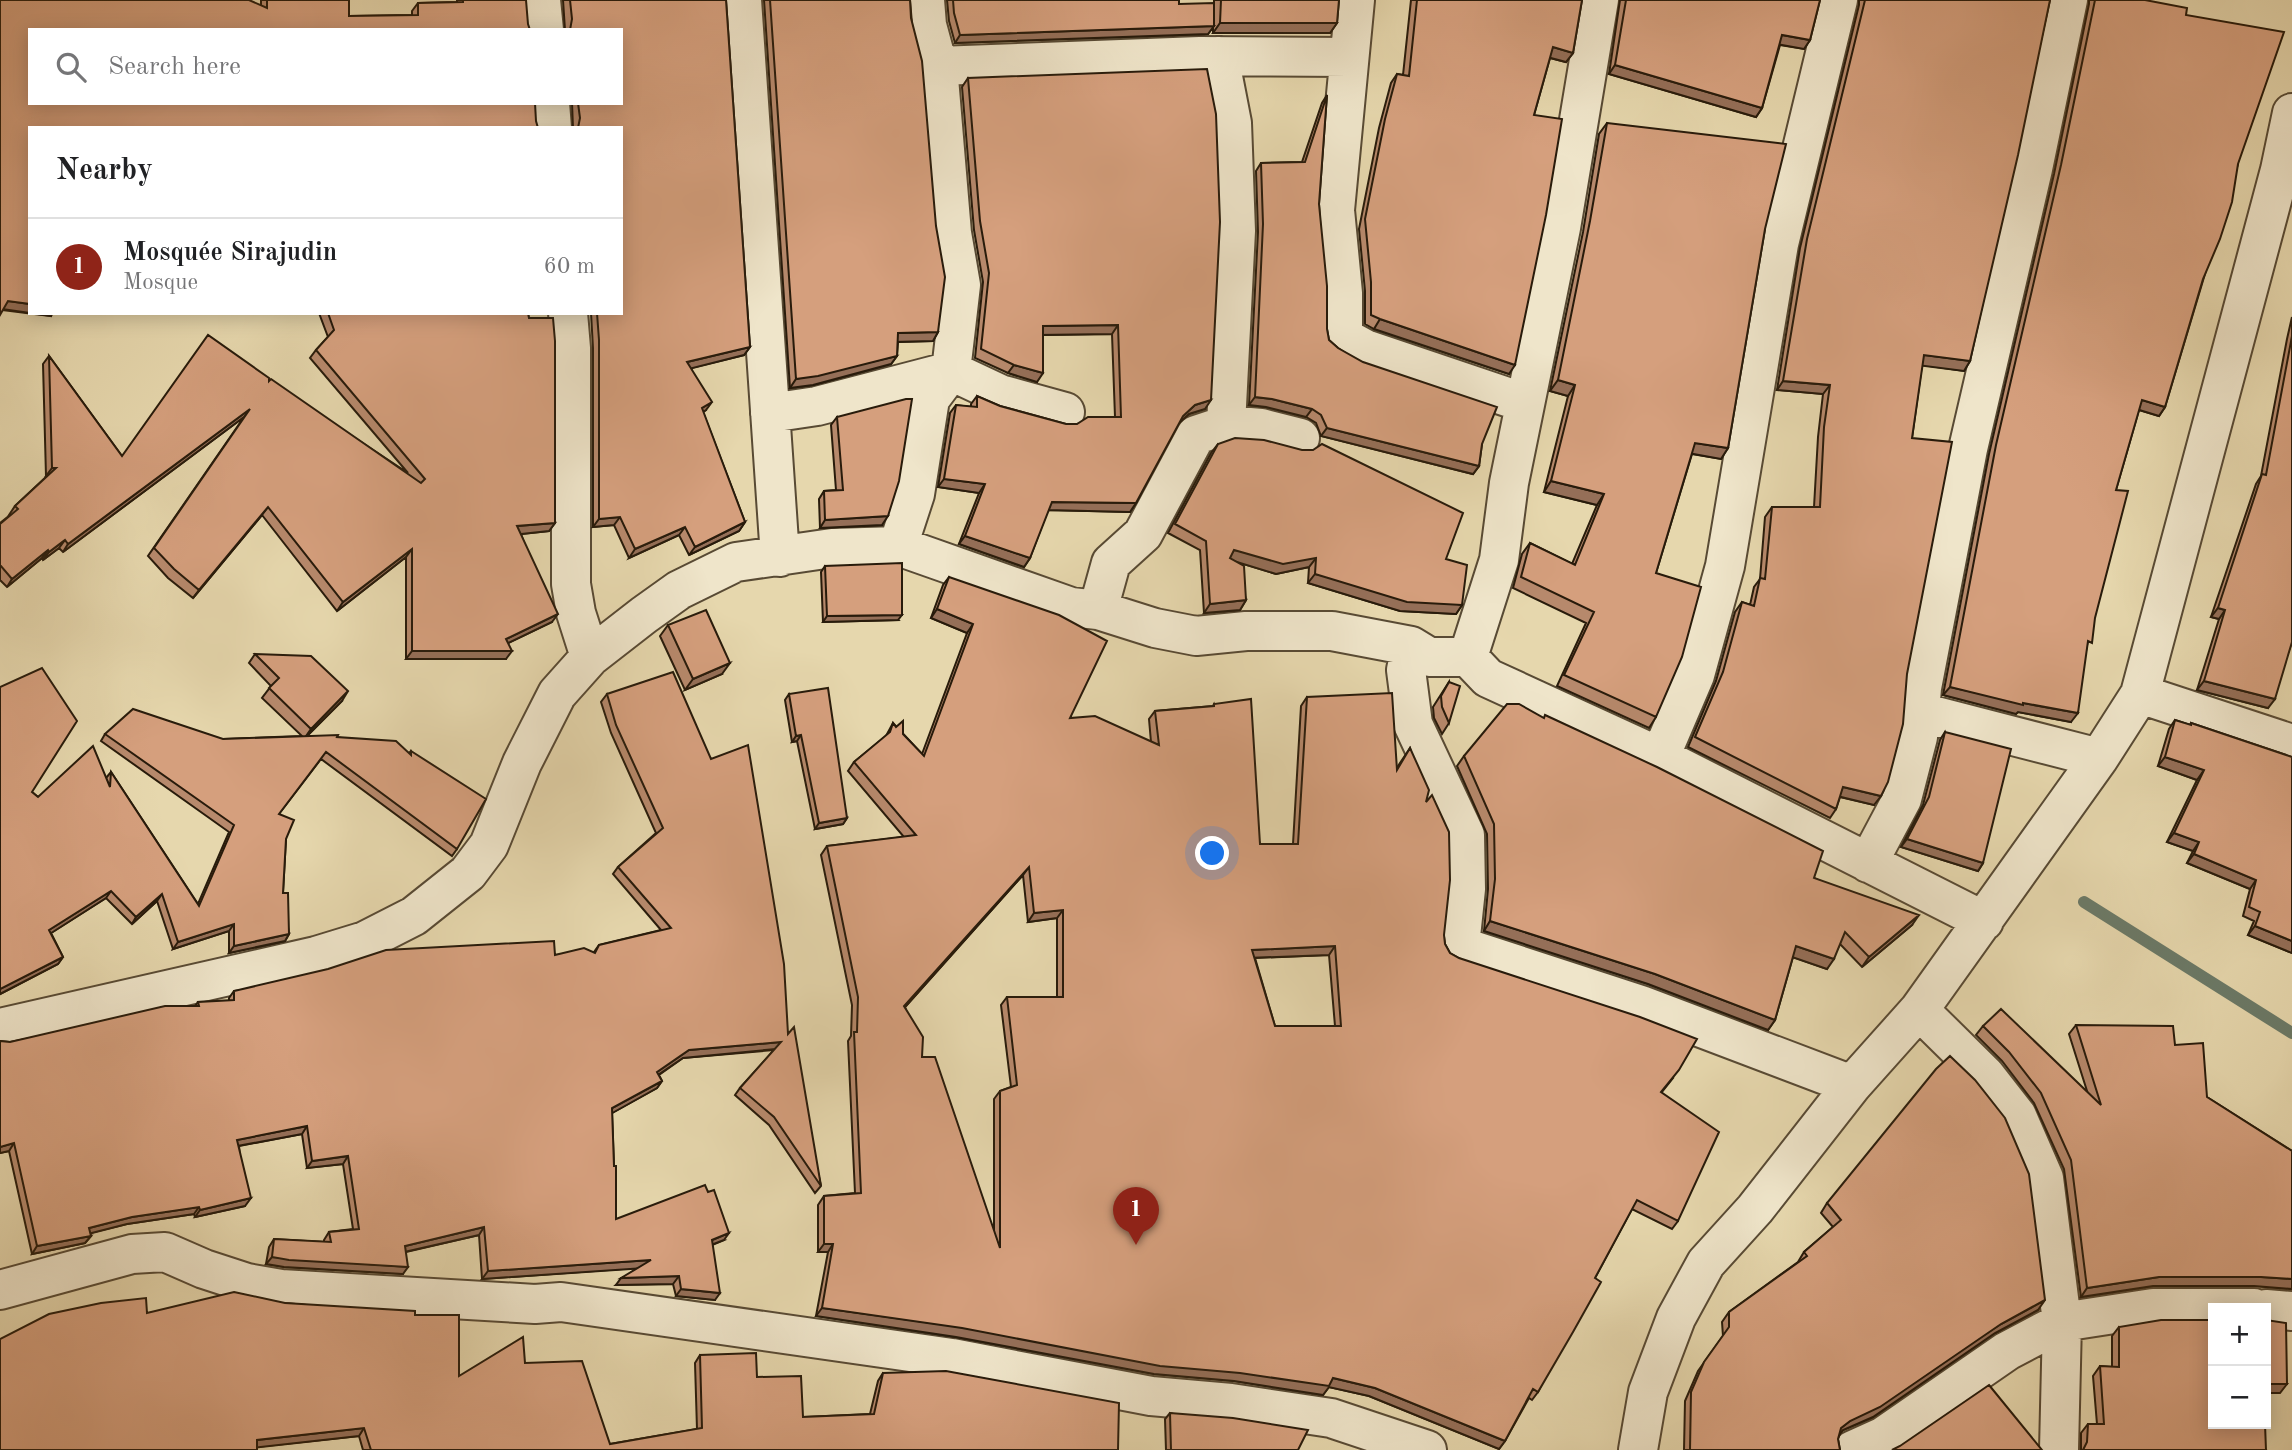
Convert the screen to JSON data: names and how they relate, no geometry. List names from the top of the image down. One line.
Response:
{"page":{"search":"Search here","heading":"Nearby","list":[{"mark":"1","name":"Mosquée Sirajudin","note":"Mosque","value":"60 m"}],"pins":"1","map_buttons":["+","−"]}}
